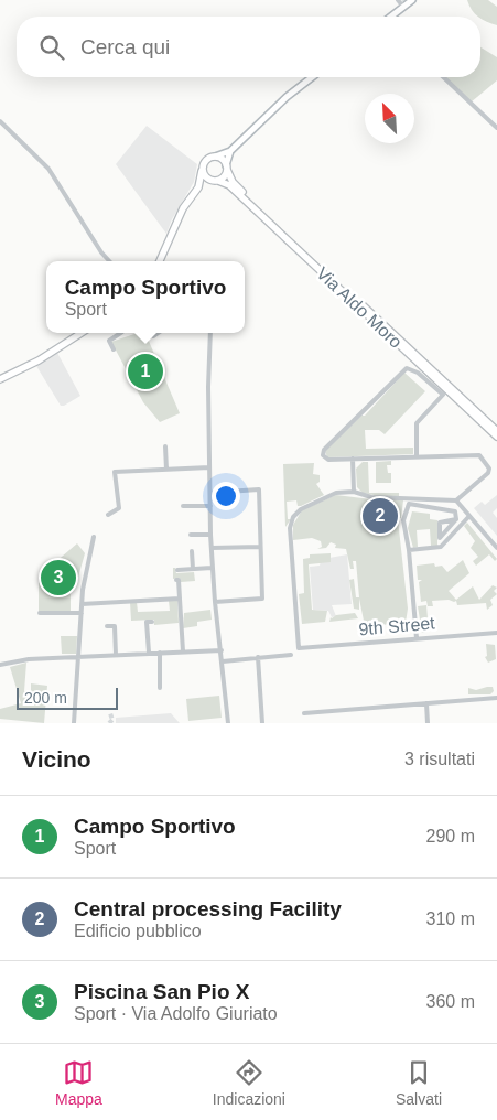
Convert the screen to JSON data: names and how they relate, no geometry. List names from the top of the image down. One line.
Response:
{"streets":{"main road":["Via Aldo Moro"],"street":["9th Street"]},"scale_bar":"200 m","north":"top left","page":{"search":"Cerca qui","popup":["Campo Sportivo","Sport"],"pins":["1","2","3"],"scale":"200 m","heading":["Vicino","3 risultati"],"list":[{"mark":"1","name":"Campo Sportivo","note":"Sport","value":"290 m"},{"mark":"2","name":"Central processing Facility","note":"Edificio pubblico","value":"310 m"},{"mark":"3","name":"Piscina San Pio X","note":"Sport · Via Adolfo Giuriato","value":"360 m"}],"nav":["Mappa","Indicazioni","Salvati"]}}
